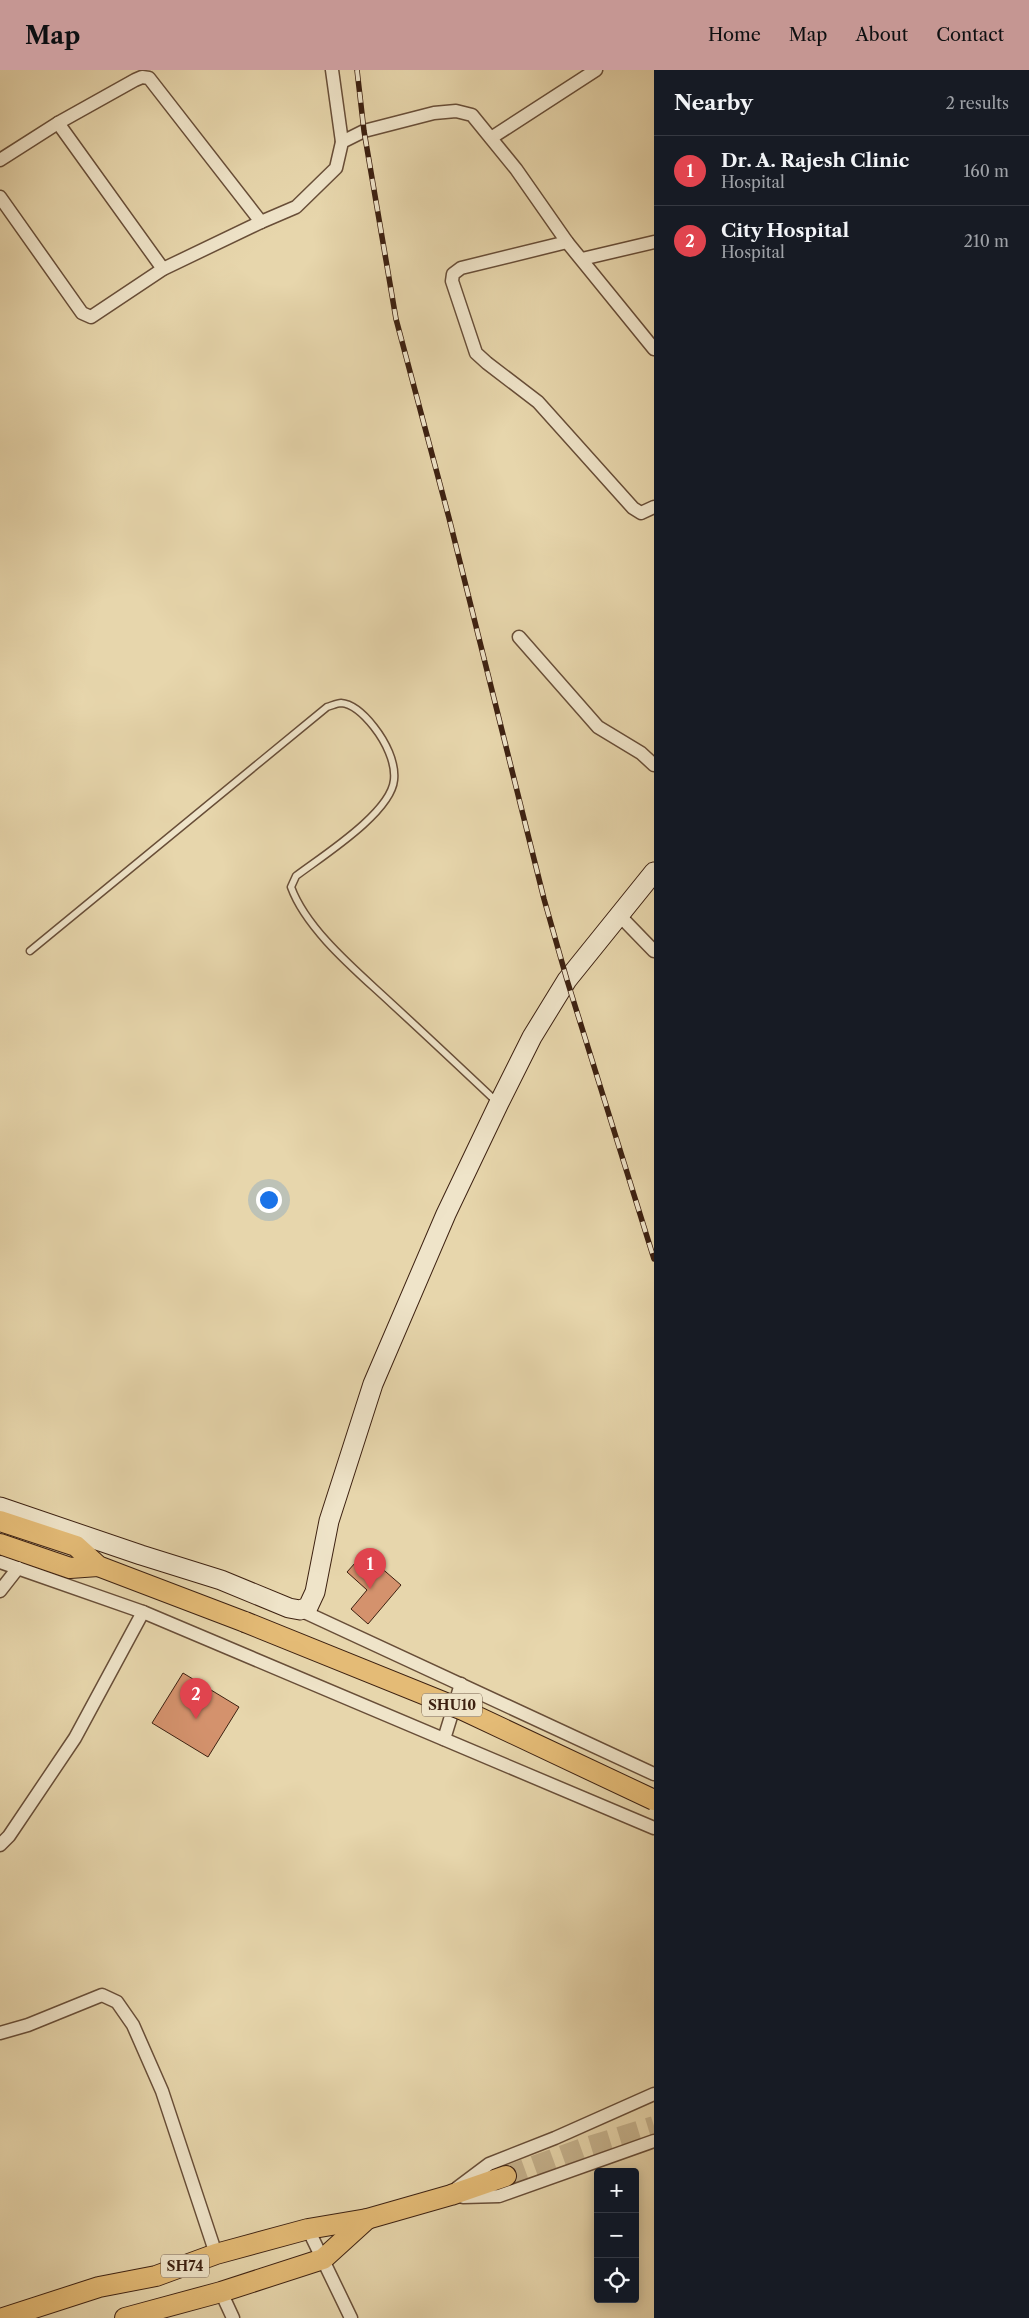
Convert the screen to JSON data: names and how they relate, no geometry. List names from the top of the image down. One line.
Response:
{"streets":{"main road":["SHU10","SH74"]},"page":{"header":"Map","nav":["Home","Map","About","Contact"],"heading":["Nearby","2 results"],"list":[{"mark":"1","name":"Dr. A. Rajesh Clinic","note":"Hospital","value":"160 m"},{"mark":"2","name":"City Hospital","note":"Hospital","value":"210 m"}],"pins":["1","2"],"map_buttons":["+","−"]}}
